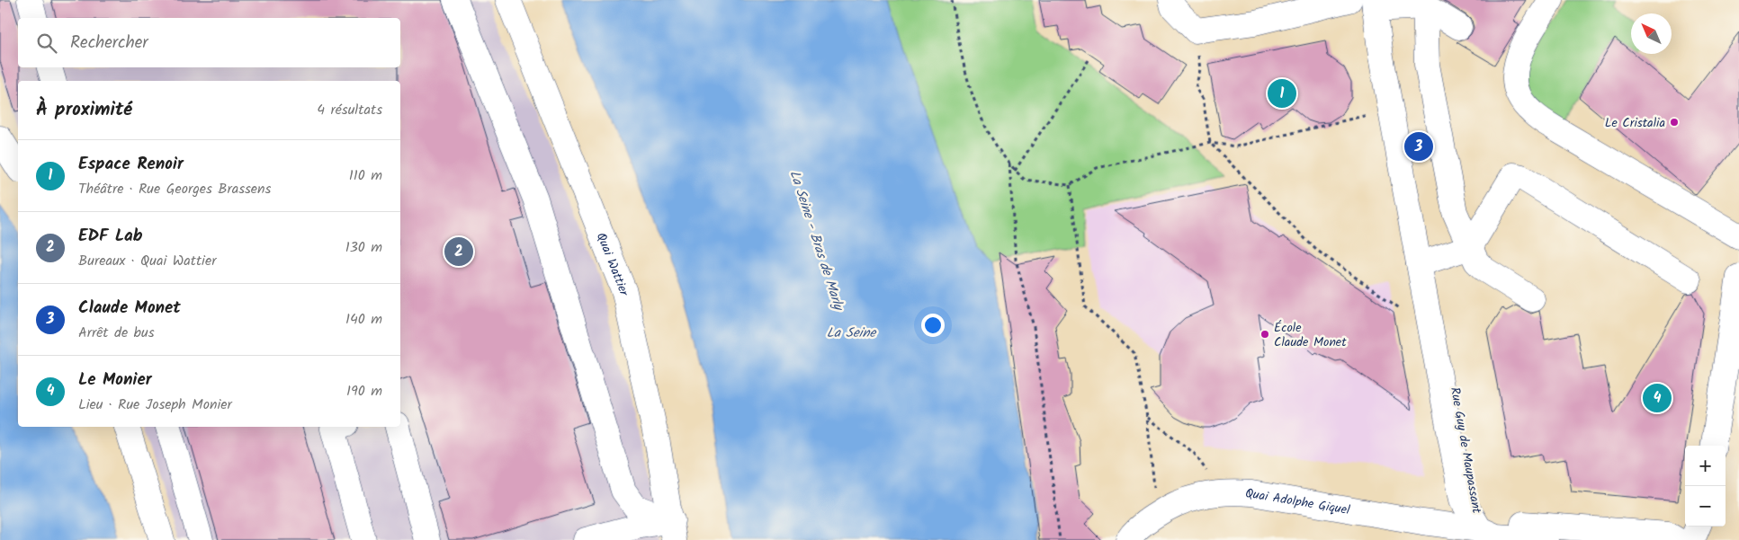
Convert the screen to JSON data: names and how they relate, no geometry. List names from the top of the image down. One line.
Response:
{"streets":{"street":["Quai Wattier","Rue Guy de Maupassant","Quai Adolphe Giquel"]},"crossings":[["Rue Guy de Maupassant","Quai Adolphe Giquel"]],"water":["La Seine - Bras de Marly","La Seine"],"places":["Le Cristalia","École Claude Monet"],"north":"top left","page":{"search":"Rechercher","pins":["1","3","2","4"],"heading":["À proximité","4 résultats"],"list":[{"mark":"1","name":"Espace Renoir","note":"Théâtre · Rue Georges Brassens","value":"110 m"},{"mark":"2","name":"EDF Lab","note":"Bureaux · Quai Wattier","value":"130 m"},{"mark":"3","name":"Claude Monet","note":"Arrêt de bus","value":"140 m"},{"mark":"4","name":"Le Monier","note":"Lieu · Rue Joseph Monier","value":"190 m"}],"map_buttons":["+","−"]}}
